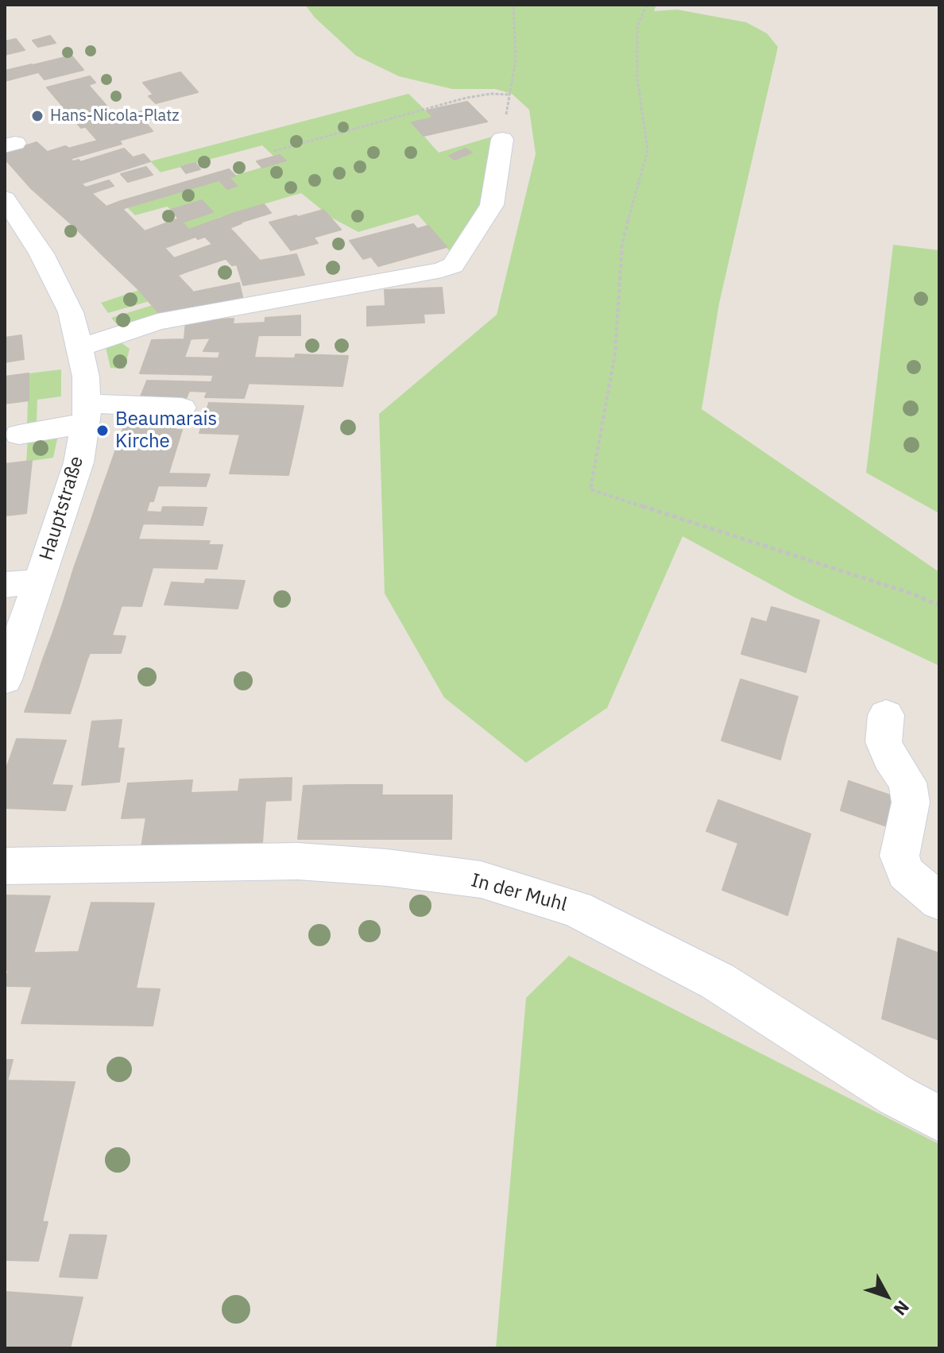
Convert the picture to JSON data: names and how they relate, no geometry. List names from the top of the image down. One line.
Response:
{"streets":{"street":["Hauptstraße","In der Muhl"]},"places":["Hans-Nicola-Platz","Beaumarais Kirche"],"north":"bottom right"}
